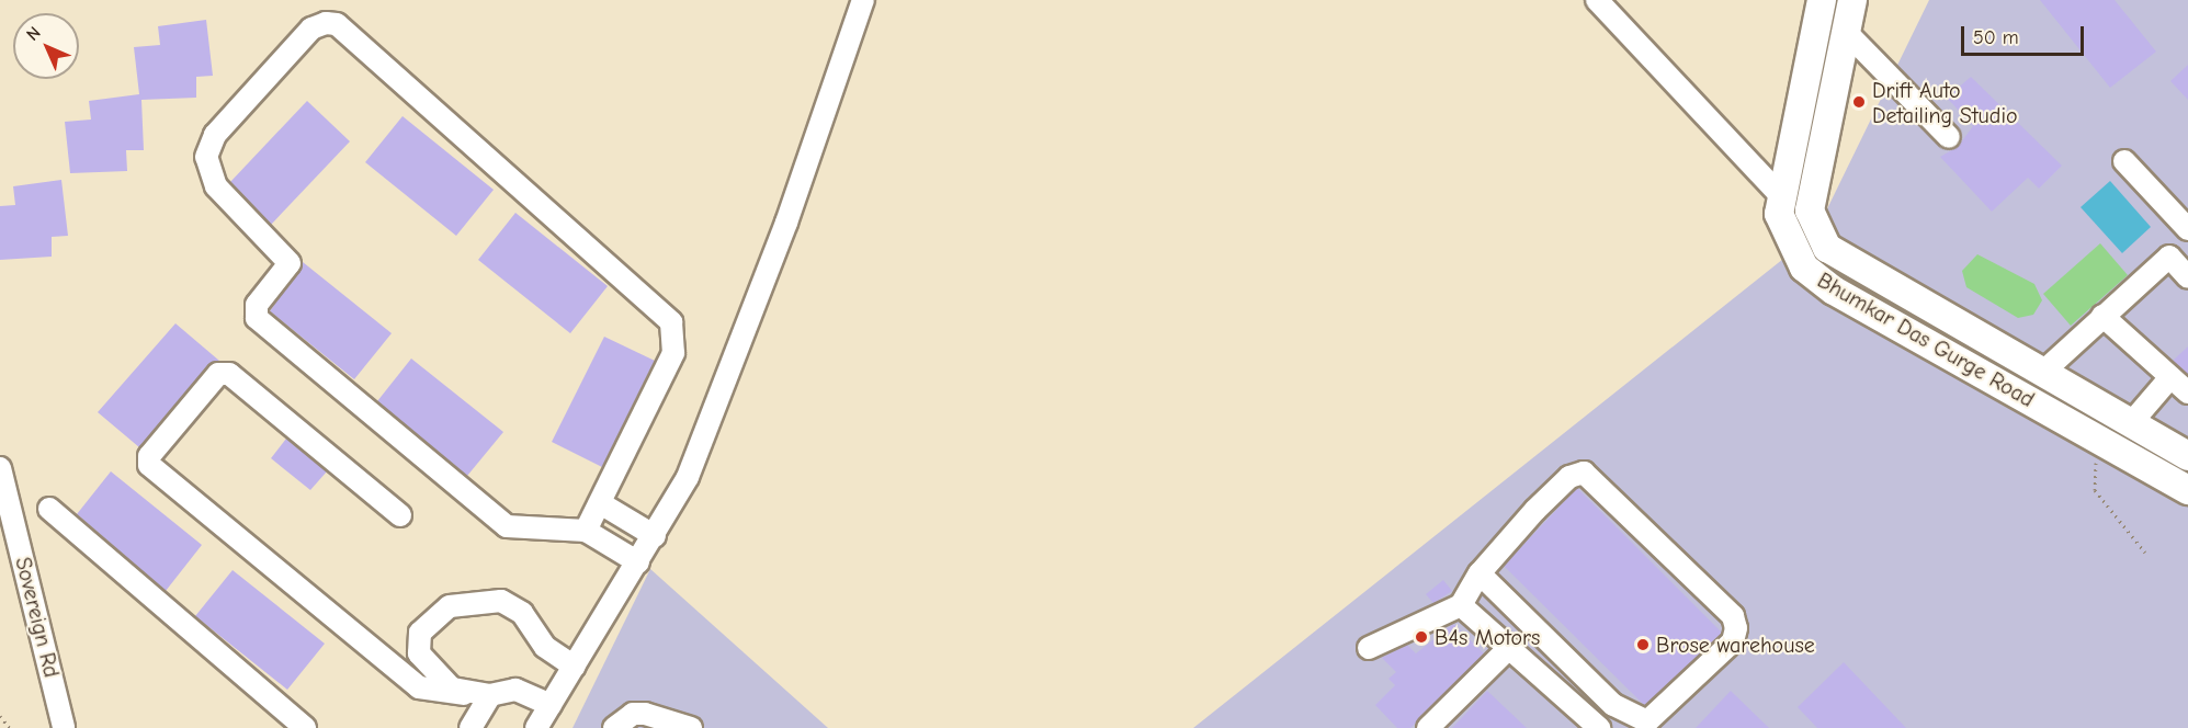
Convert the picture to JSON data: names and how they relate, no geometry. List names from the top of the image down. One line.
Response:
{"streets":{"main road":["Bhumkar Das Gurge Road"],"street":["Sovereign Rd"]},"places":["Drift Auto Detailing Studio","B4s Motors","Brose warehouse"],"scale_bar":"50 m","north":"top left"}
